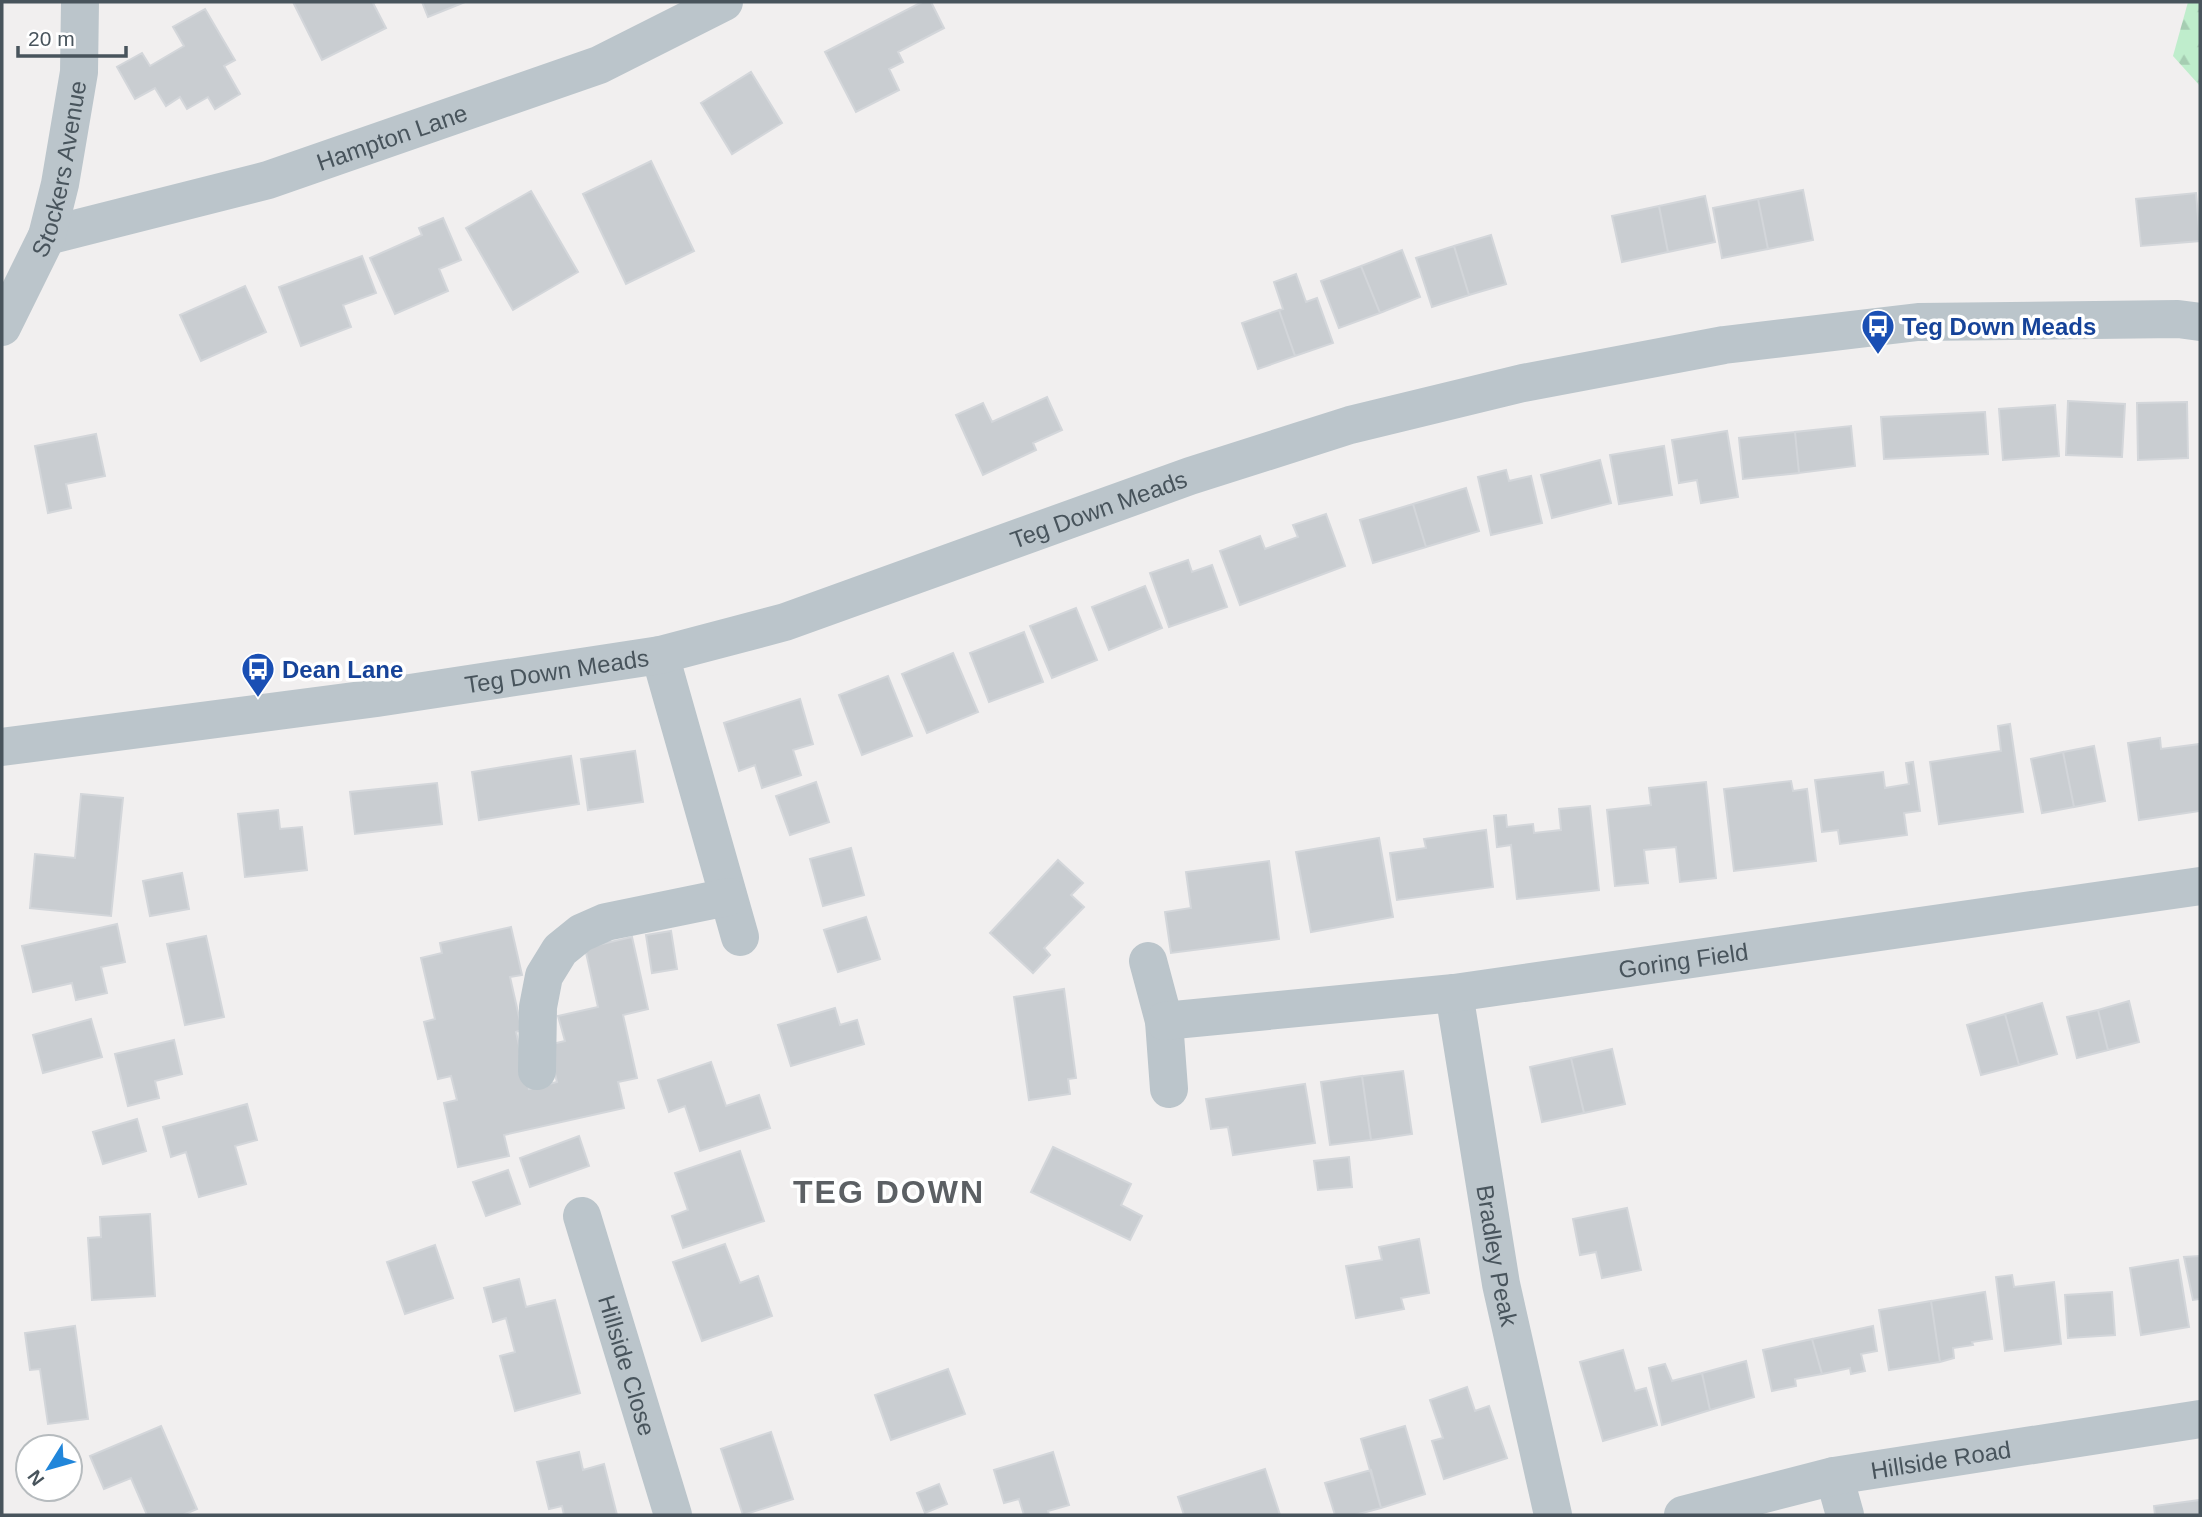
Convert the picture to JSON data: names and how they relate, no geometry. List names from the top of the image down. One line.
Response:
{"streets":{"street":["Hampton Lane","Stockers Avenue","Teg Down Meads","Goring Field","Bradley Peak","Hillside Close","Hillside Road"]},"crossings":[["Hampton Lane","Stockers Avenue"],["Goring Field","Bradley Peak"]],"districts":["TEG DOWN"],"places":{"bus stop":["Teg Down Meads","Dean Lane"]},"scale_bar":"20 m","north":"bottom left"}
